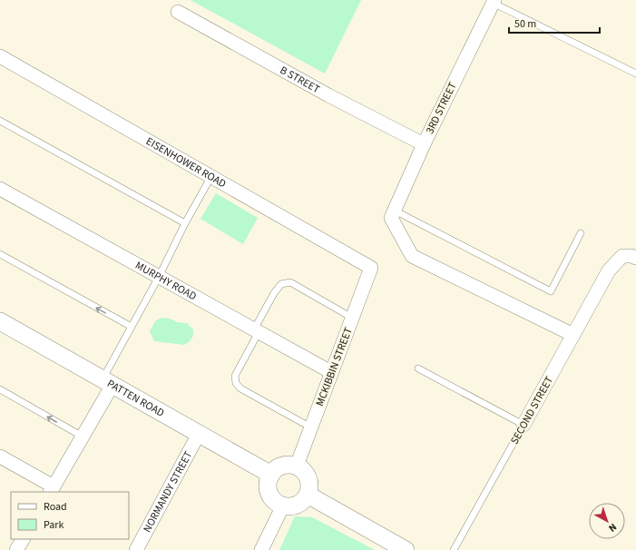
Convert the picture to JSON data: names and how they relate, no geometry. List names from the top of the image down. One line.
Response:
{"streets":{"street":["B STREET","3RD STREET","EISENHOWER ROAD","MURPHY ROAD","MCKIBBIN STREET","PATTEN ROAD","SECOND STREET","NORMANDY STREET"]},"crossings":[["B STREET","3RD STREET"],["EISENHOWER ROAD","MCKIBBIN STREET"],["MURPHY ROAD","MCKIBBIN STREET"],["MCKIBBIN STREET","PATTEN ROAD"],["PATTEN ROAD","NORMANDY STREET"]],"legend":["Road","Park"],"scale_bar":"50 m","north":"bottom right"}
